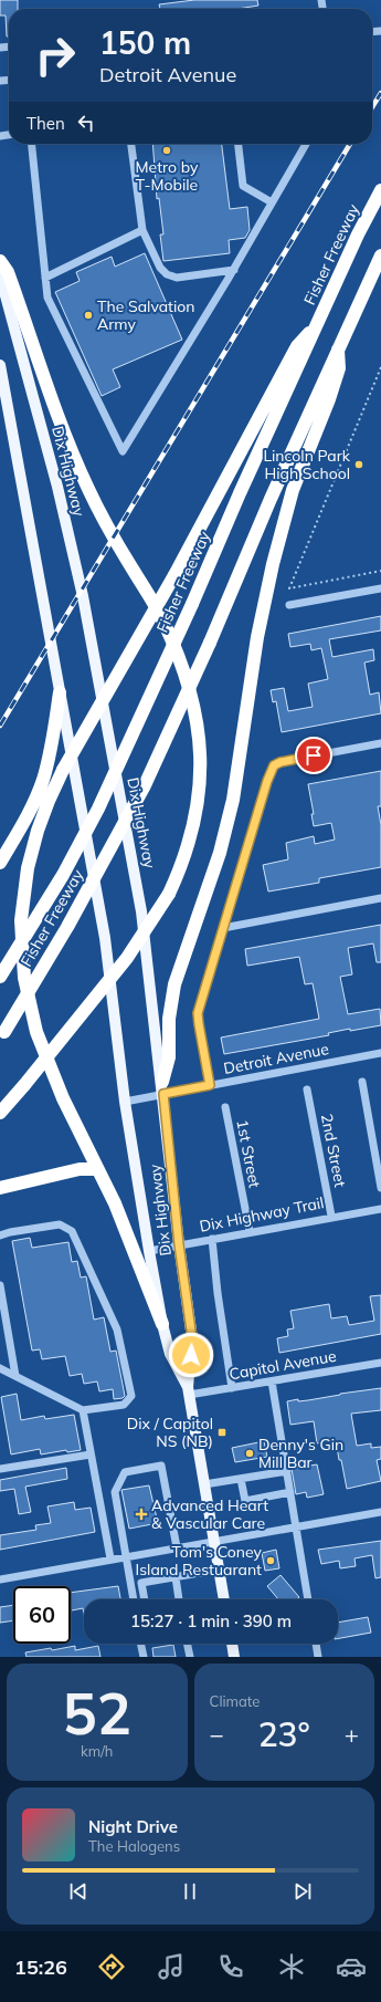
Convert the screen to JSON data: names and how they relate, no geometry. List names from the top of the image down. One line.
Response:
{"streets":{"highway":["Fisher Freeway"],"main road":["Dix Highway"],"street":["Detroit Avenue","2nd Street","1st Street","Dix Highway Trail","Capitol Avenue"]},"crossings":[["Dix Highway","Detroit Avenue"],["Dix Highway","Dix Highway Trail"],["Dix Highway","Capitol Avenue"],["2nd Street","Dix Highway Trail"],["1st Street","Dix Highway Trail"]],"places":{"other":["Metro by T-Mobile","The Salvation Army","Lincoln Park High School","Denny's Gin Mill Bar","Tom's Coney Island Restuarant"],"transit":["Dix / Capitol NS (NB)"],"health":["Advanced Heart & Vascular Care"]},"page":{"turn":["150 m","Detroit Avenue"],"then":"Then","limit":"60","trip":"15:27 · 1 min · 390 m","tile":[["52","km/h"],"Climate"],"heat":["−","23°","+"],"song":["Night Drive","The Halogens"],"tabs":"15:26"}}
